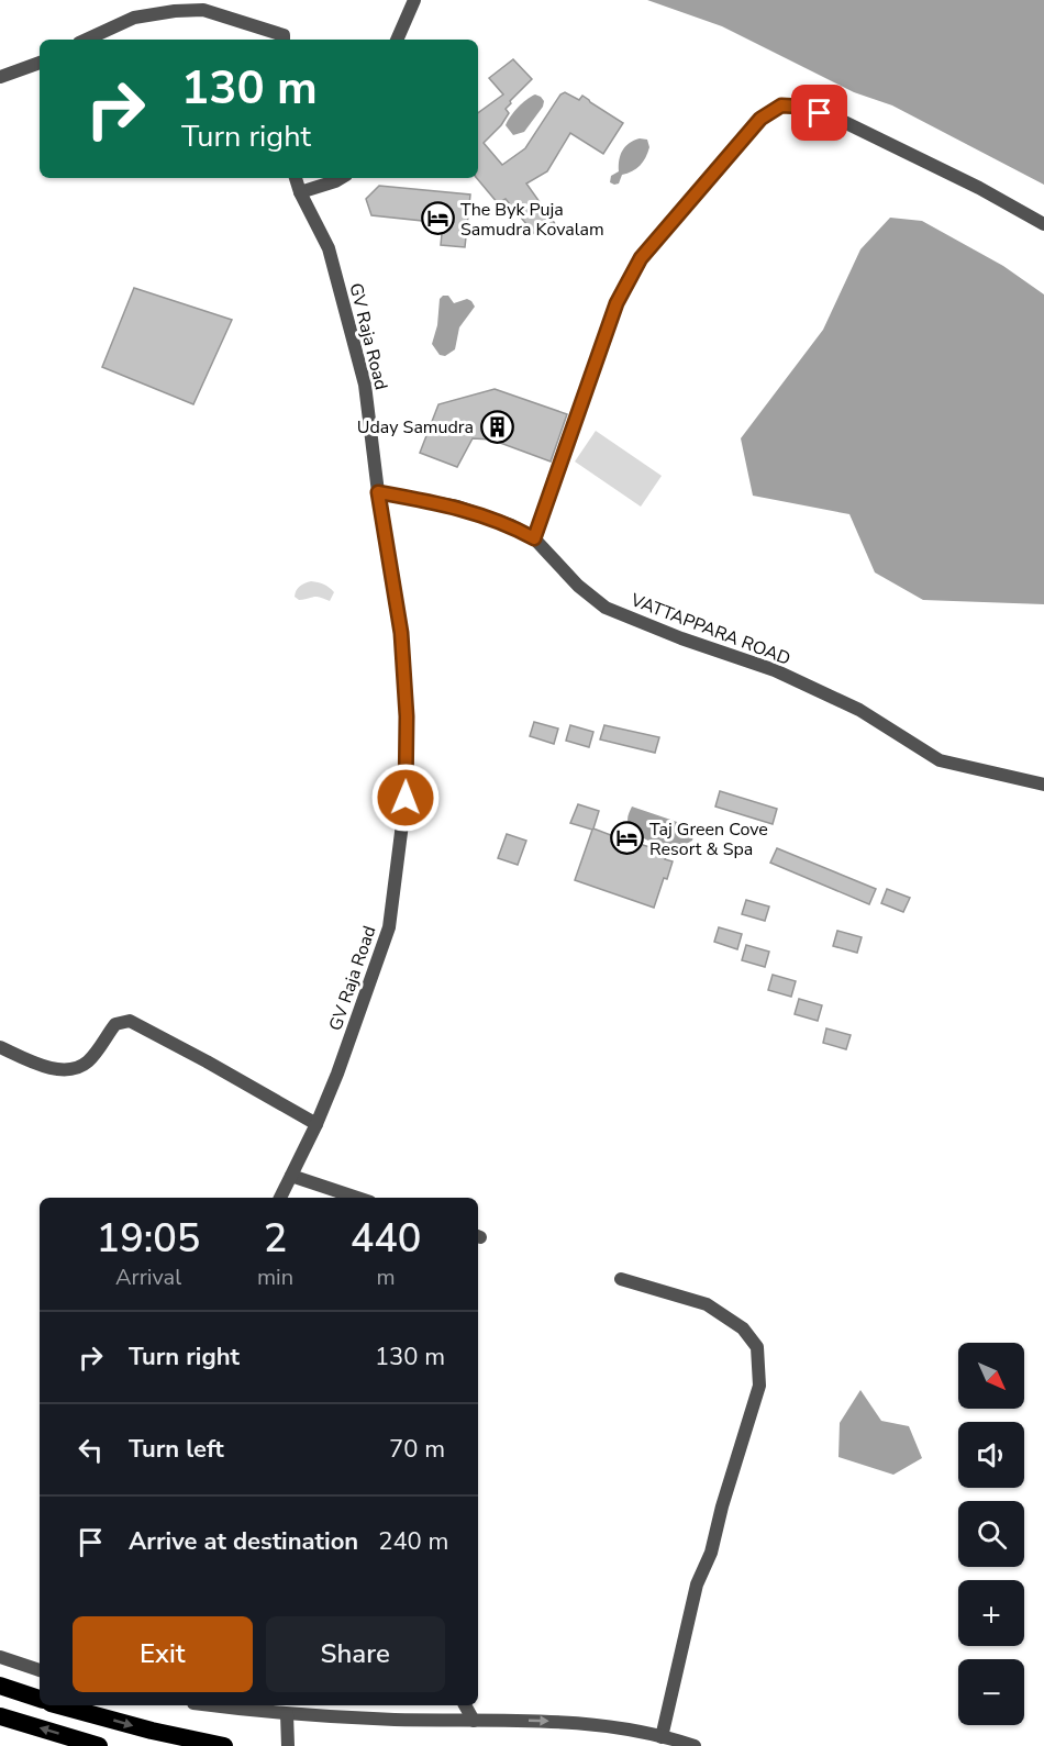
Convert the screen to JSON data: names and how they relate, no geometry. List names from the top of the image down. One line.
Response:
{"streets":{"street":["GV Raja Road","VATTAPPARA ROAD"]},"crossings":[["GV Raja Road","VATTAPPARA ROAD"]],"places":{"hotel":["The Byk Puja Samudra Kovalam","Taj Green Cove Resort & Spa"],"building":["Uday Samudra"]},"north":"bottom right","page":{"turn":["130 m","Turn right"],"eta":["19:05","Arrival","2","min","440","m"],"list":[{"name":"Turn right","value":"130 m"},{"name":"Turn left","value":"70 m"},{"name":"Arrive at destination","value":"240 m"}],"map_buttons":["+","−"],"buttons":["Exit","Share"]}}
